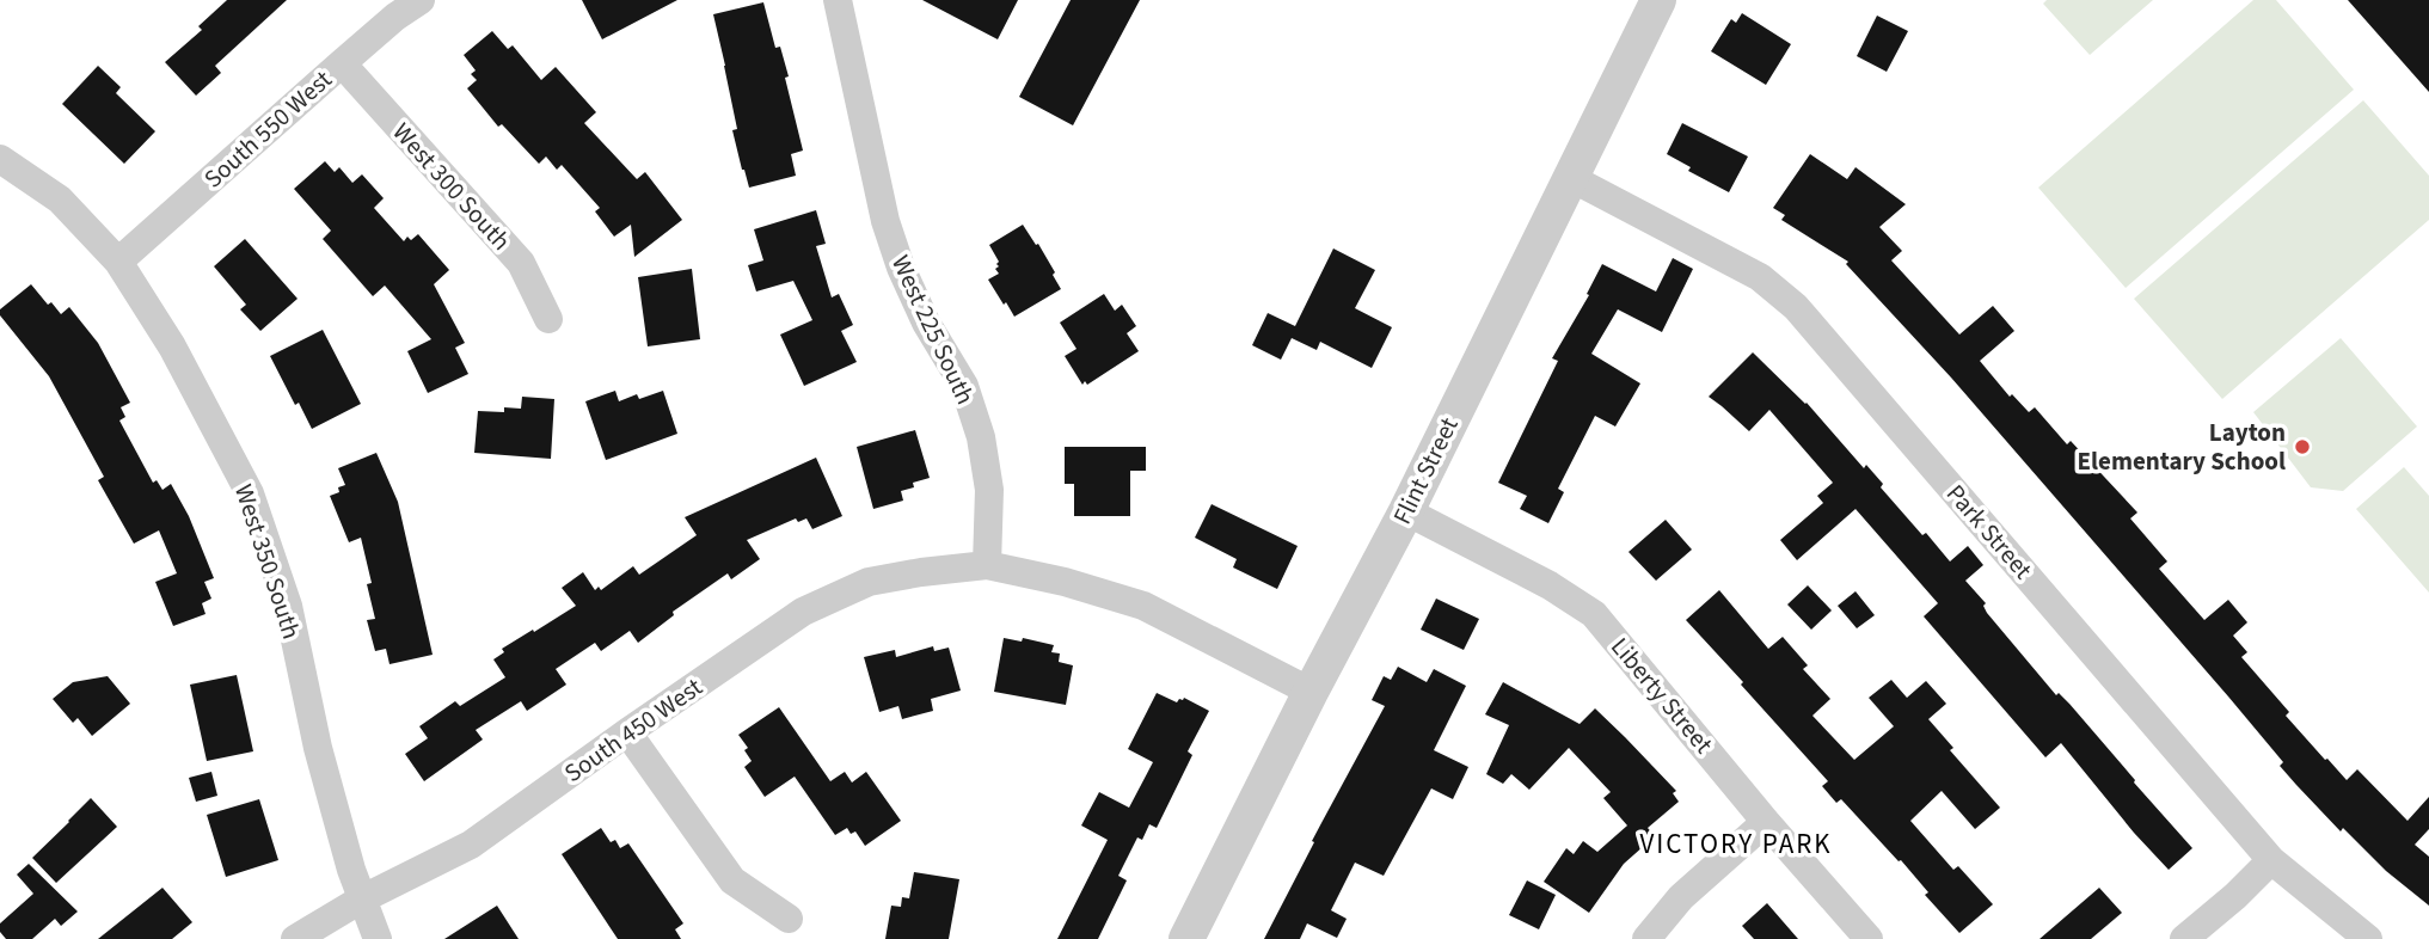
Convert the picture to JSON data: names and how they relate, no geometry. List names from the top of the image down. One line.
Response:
{"streets":{"street":["South 550 West","West 300 South","West 225 South","Flint Street","Park Street","West 350 South","Liberty Street","South 450 West"]},"crossings":[["South 550 West","West 300 South"],["South 550 West","West 350 South"],["West 225 South","South 450 West"],["Flint Street","Park Street"],["Flint Street","Liberty Street"],["West 350 South","South 450 West"]],"districts":["VICTORY PARK"],"places":["Layton Elementary School"]}
